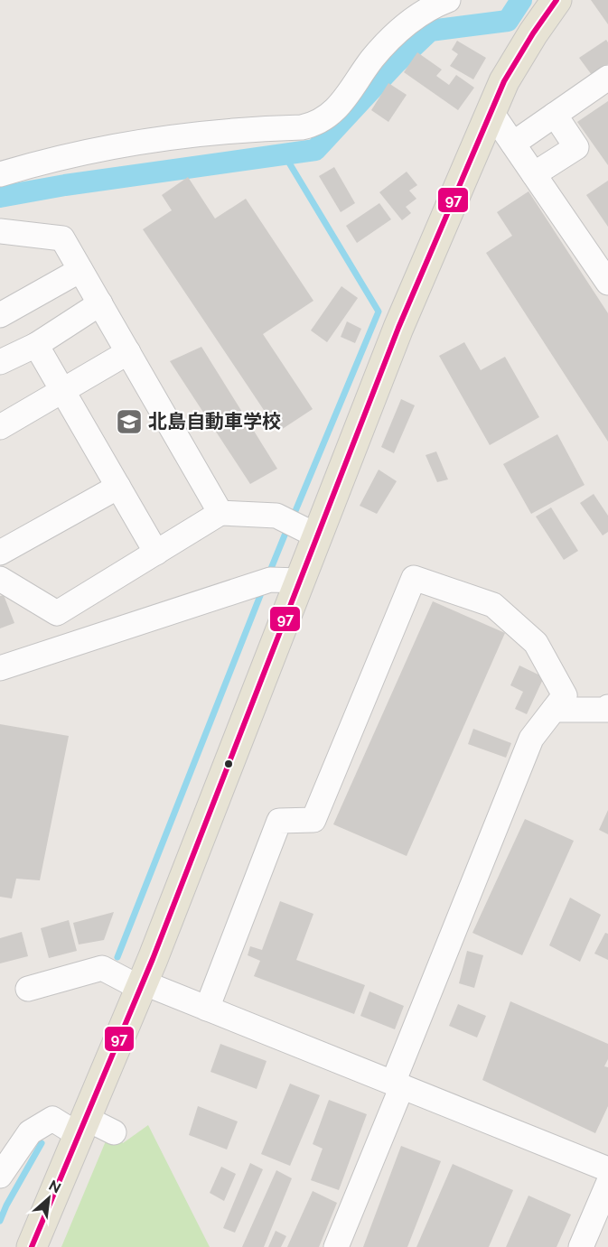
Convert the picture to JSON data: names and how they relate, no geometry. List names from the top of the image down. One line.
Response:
{"places":{"school or university":["北島自動車学校"]},"lines":["transit line 97"],"north":"top right"}
